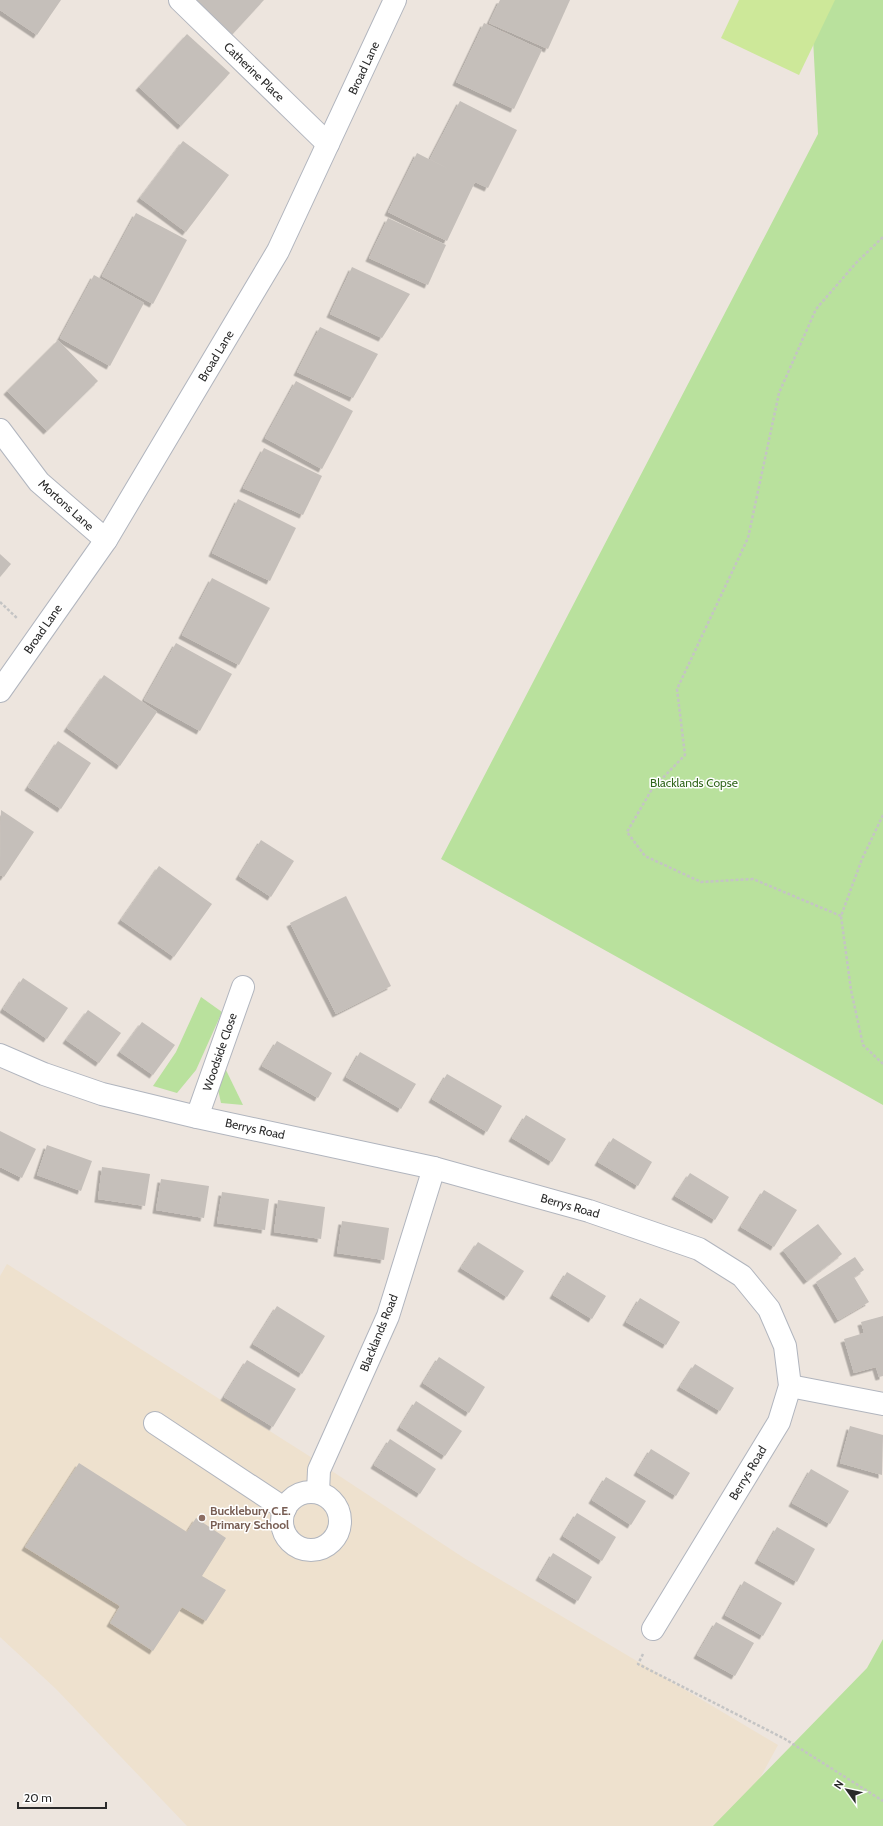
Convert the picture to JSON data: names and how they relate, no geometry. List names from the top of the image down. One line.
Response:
{"streets":{"street":["Broad Lane","Catherine Place","Mortons Lane","Woodside Close","Berrys Road","Blacklands Road"]},"crossings":[["Broad Lane","Catherine Place"],["Broad Lane","Mortons Lane"],["Woodside Close","Berrys Road"],["Berrys Road","Blacklands Road"]],"parks":["Blacklands Copse"],"places":["Bucklebury C.E. Primary School"],"scale_bar":"20 m","north":"top left"}
